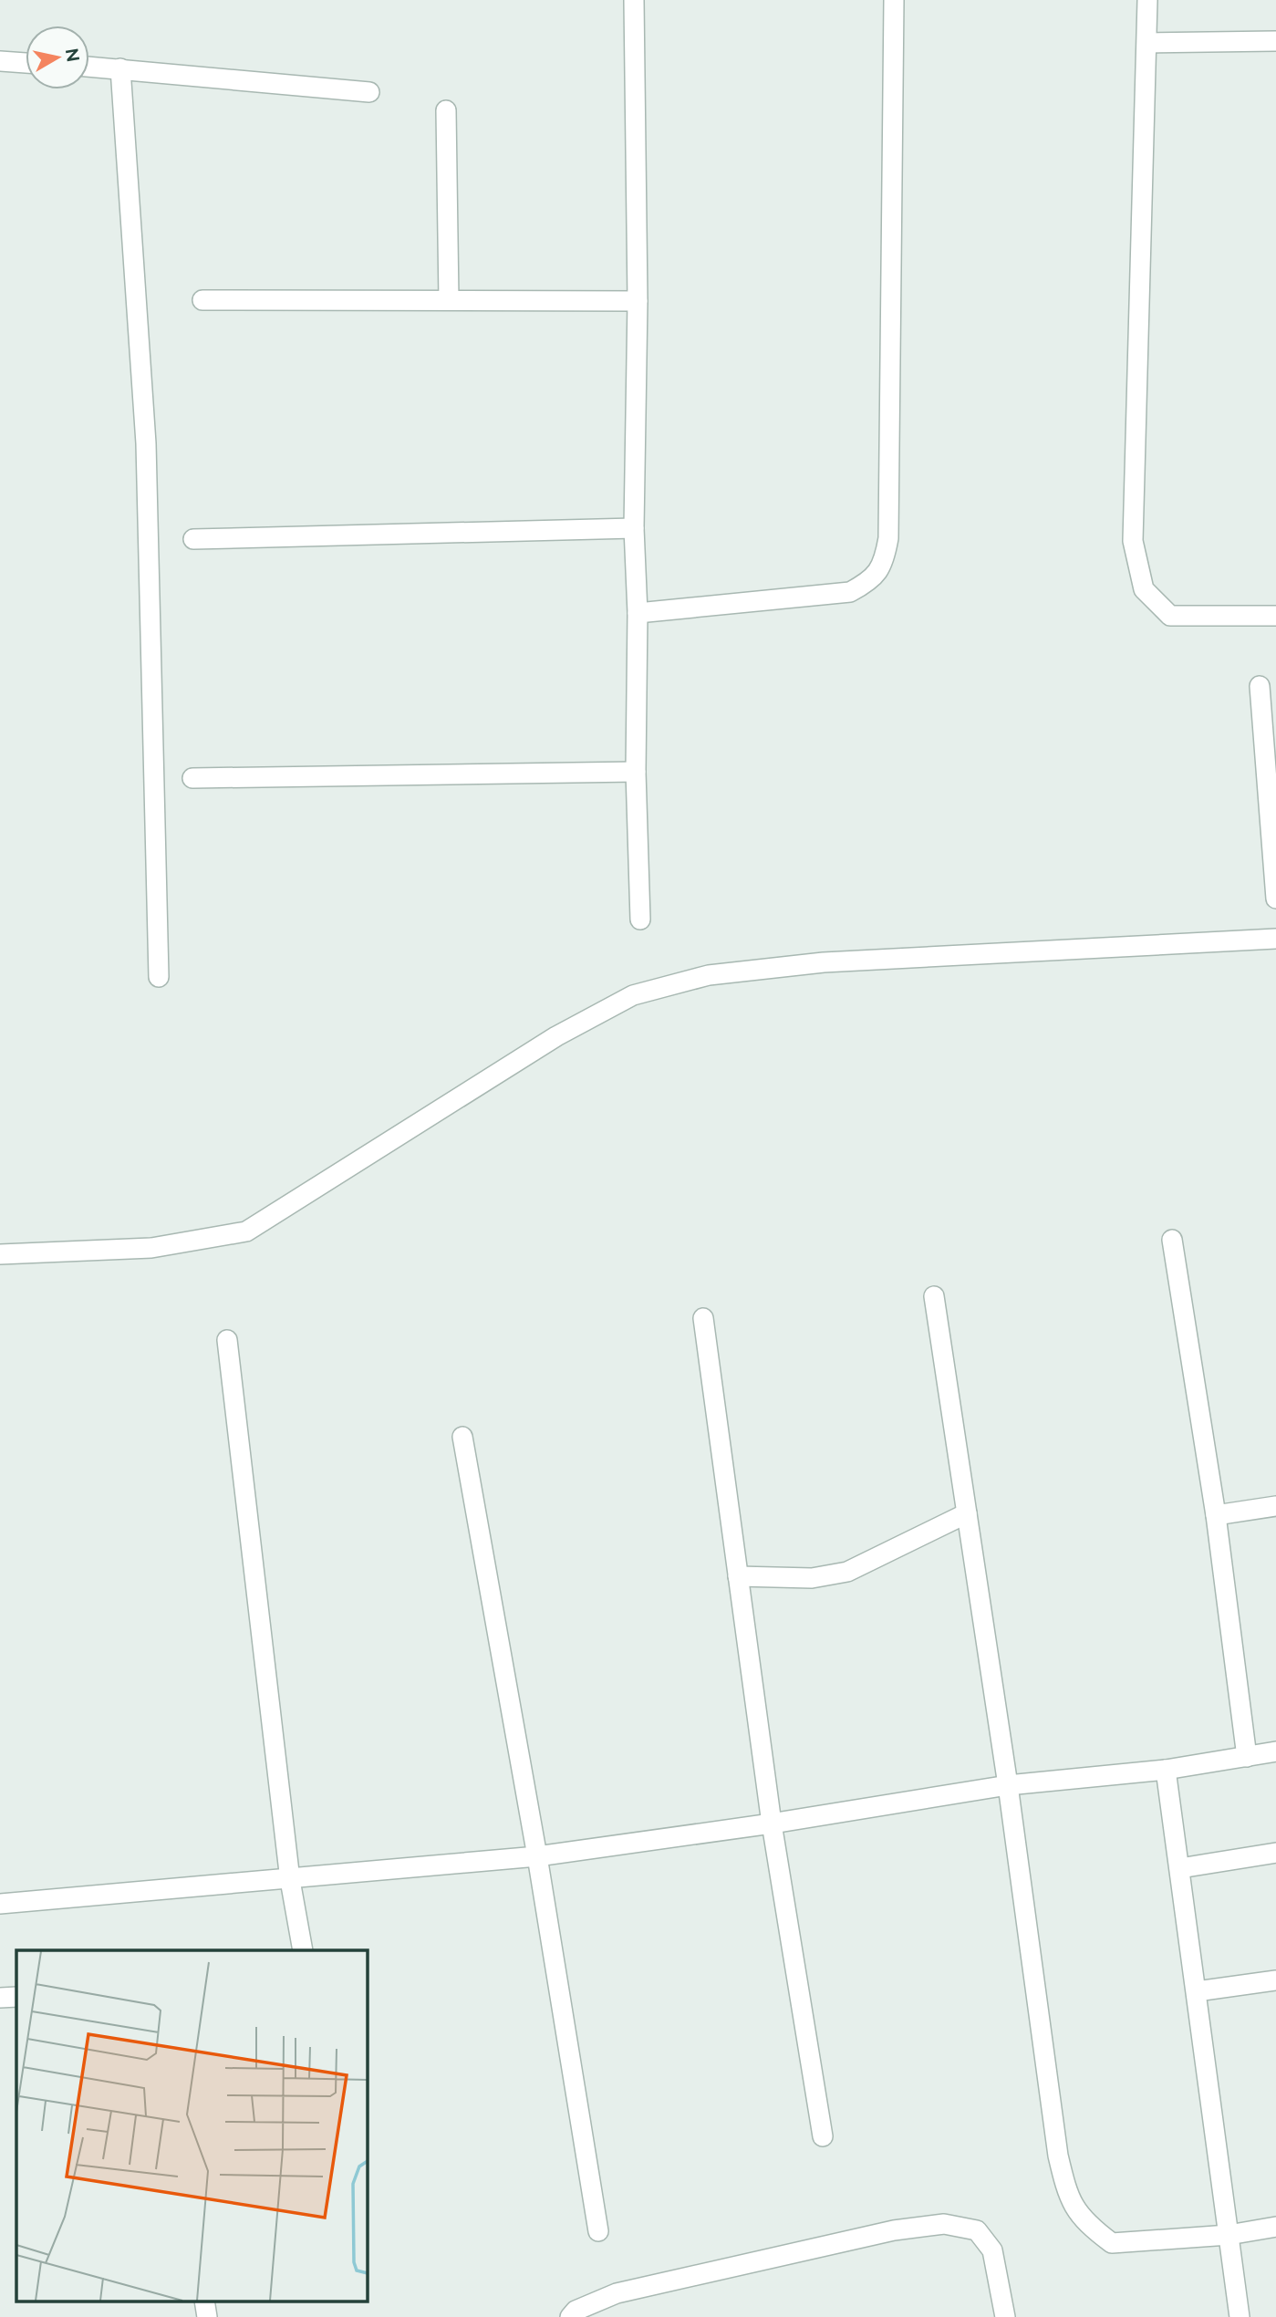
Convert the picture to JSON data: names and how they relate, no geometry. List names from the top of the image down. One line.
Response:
{"north":"right"}
